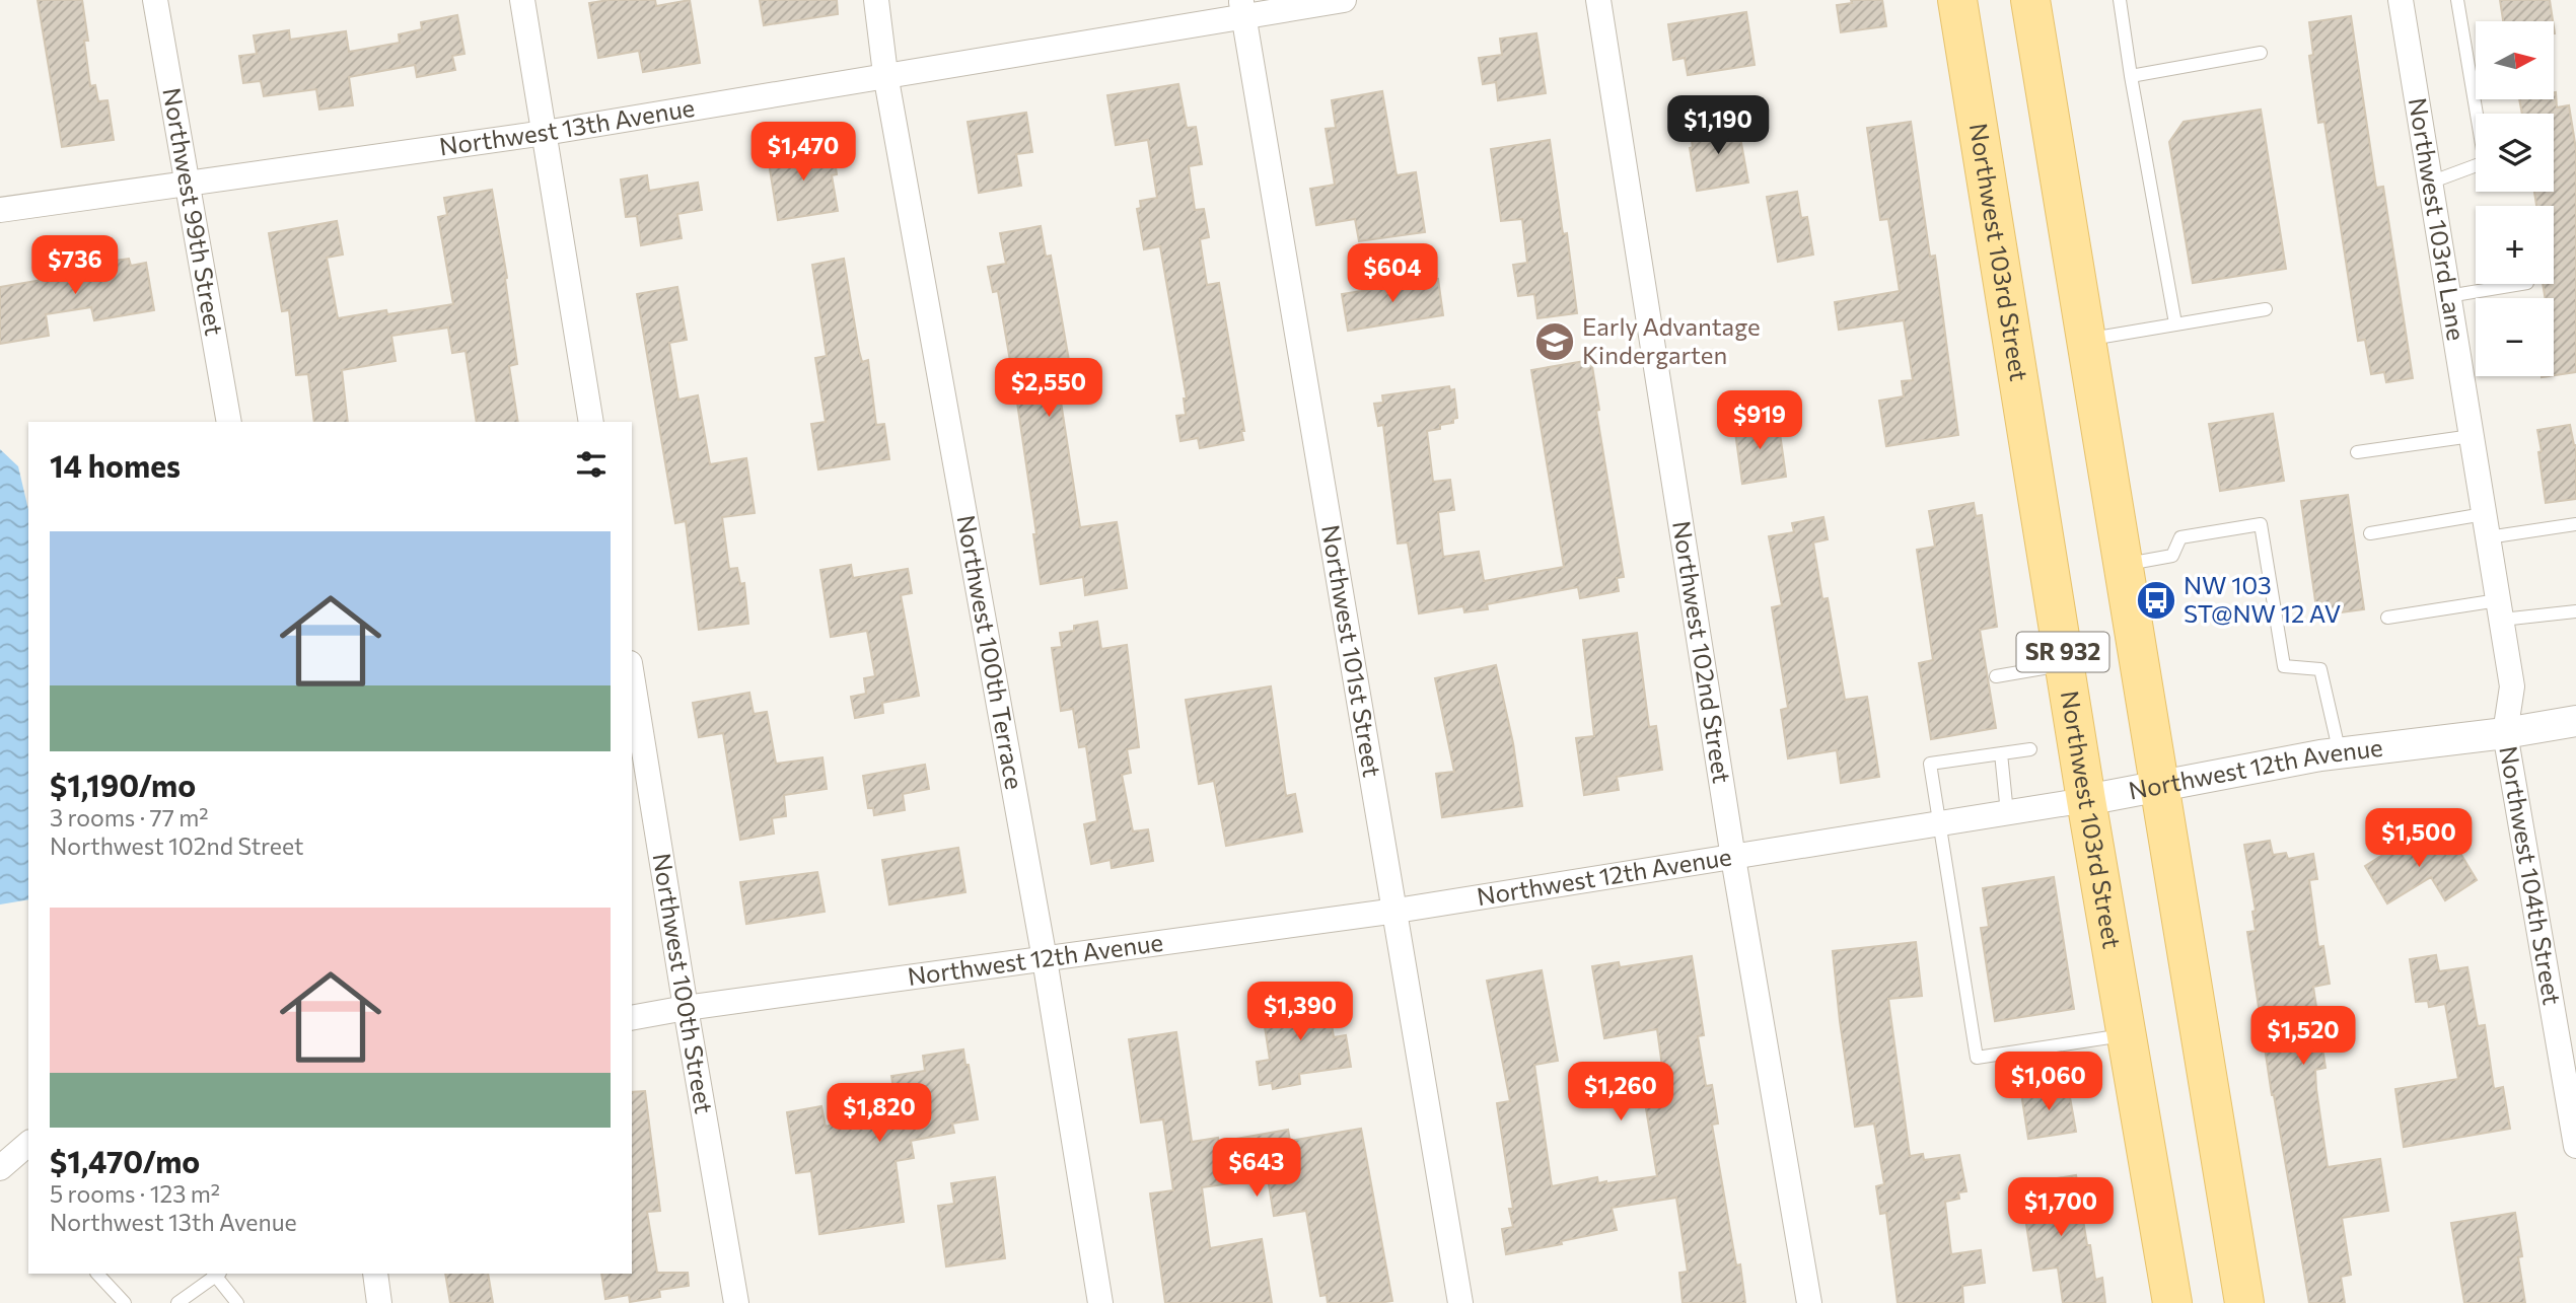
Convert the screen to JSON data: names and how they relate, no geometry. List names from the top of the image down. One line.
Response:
{"streets":{"main road":["Northwest 103rd Street","SR 932"],"street":["Northwest 13th Avenue","Northwest 99th Street","Northwest 103rd Lane","Northwest 100th Terrace","Northwest 101st Street","Northwest 102nd Street","Northwest 12th Avenue","Northwest 104th Street","Northwest 100th Street"]},"crossings":[["Northwest 13th Avenue","Northwest 99th Street"],["Northwest 13th Avenue","Northwest 100th Terrace"],["Northwest 13th Avenue","Northwest 101st Street"],["Northwest 103rd Lane","Northwest 12th Avenue"],["Northwest 103rd Lane","Northwest 104th Street"],["Northwest 103rd Street","Northwest 12th Avenue"],["Northwest 100th Terrace","Northwest 12th Avenue"],["Northwest 101st Street","Northwest 12th Avenue"],["Northwest 102nd Street","Northwest 12th Avenue"],["SR 932","Northwest 12th Avenue"],["Northwest 12th Avenue","Northwest 104th Street"],["Northwest 12th Avenue","Northwest 100th Street"]],"places":{"school or university":["Early Advantage Kindergarten"],"bus stop":["NW 103 ST@NW 12 AV"]},"north":"right","page":{"map_buttons":["+","−"],"price":["$1,190","$1,470","$736","$604","$2,550","$919","$1,500","$1,390","$1,520","$1,060","$1,260","$1,820","$643","$1,700"],"heading":"14 homes","list":[{"name":"$1,190/mo","note":"3 rooms · 77 m² · Northwest 102nd Street"},{"name":"$1,470/mo","note":"5 rooms · 123 m² · Northwest 13th Avenue"}]}}
